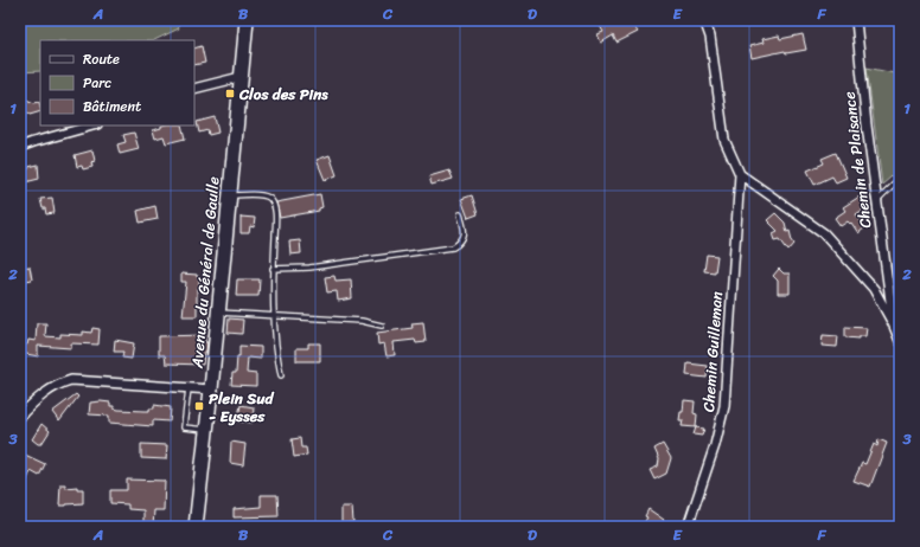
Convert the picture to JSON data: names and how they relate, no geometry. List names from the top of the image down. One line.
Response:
{"streets":{"main road":["Avenue du Général de Gaulle"],"street":["Chemin de Plaisance","Chemin Guilleman"]},"places":{"transit":["Clos des Pins","Plein Sud - Eysses"]},"legend":["Route","Parc","Bâtiment"],"grid":{"columns":["A","B","C","D","E","F"],"rows":["1","2","3"]}}
